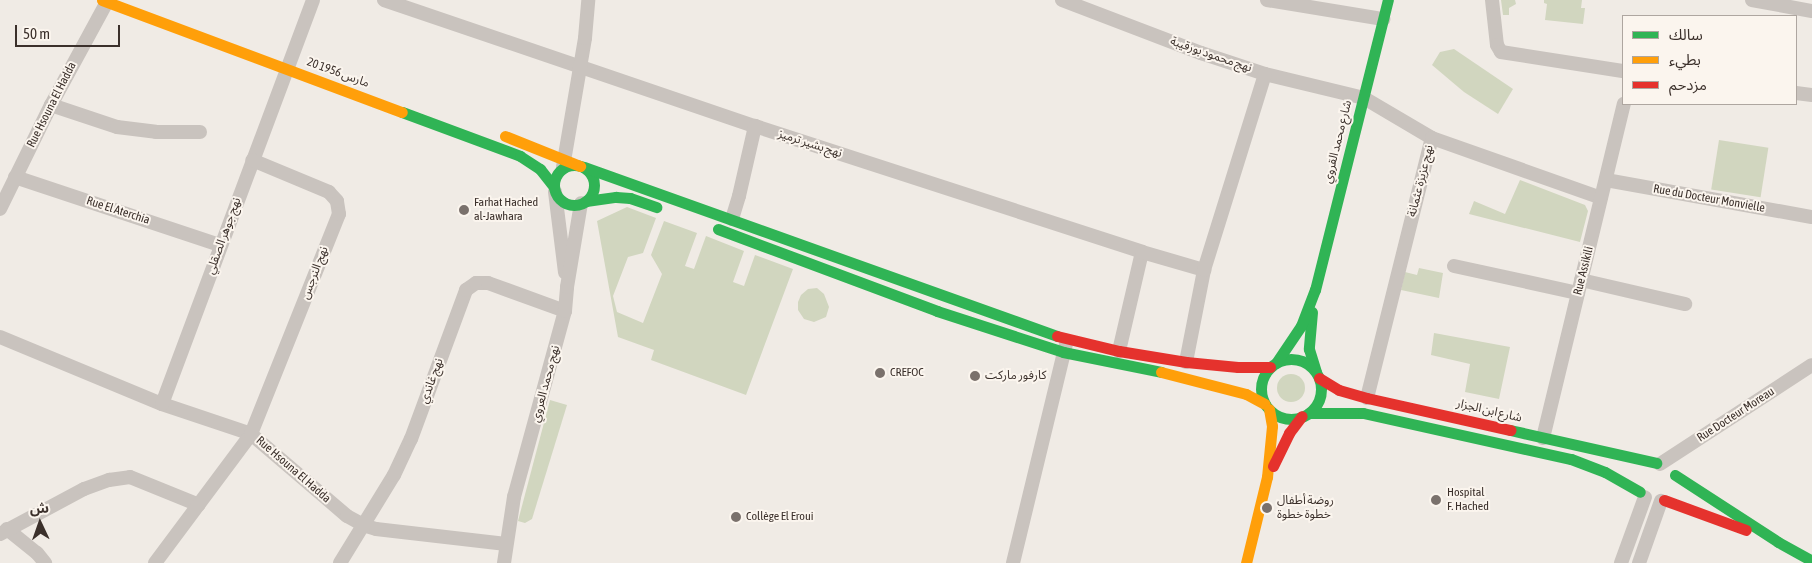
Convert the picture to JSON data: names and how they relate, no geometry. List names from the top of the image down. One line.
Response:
{"streets":{"main road":["20 مارس 1956","شارع محمد القروي","شارع ابن الجزار"],"street":["نهج محمود بورقيبة","Rue Hsouna El Hadda","نهج بشير ترميز","نهج عزيزة عثمانة","Rue du Docteur Monvielle","Rue El Aterchia","نهج جوهر الصقلي","Rue Assikili","نهج النرجس","نهج غاندي","نهج محمد العروي","Rue Docteur Moreau"]},"crossings":[["نهج محمود بورقيبة","شارع محمد القروي"],["نهج محمود بورقيبة","نهج عزيزة عثمانة"],["20 مارس 1956","Rue Hsouna El Hadda"],["20 مارس 1956","نهج جوهر الصقلي"],["20 مارس 1956","نهج محمد العروي"],["Rue Hsouna El Hadda","Rue El Aterchia"],["Rue Hsouna El Hadda","نهج جوهر الصقلي"],["Rue Hsouna El Hadda","نهج النرجس"],["Rue Hsouna El Hadda","نهج غاندي"],["Rue Hsouna El Hadda","نهج محمد العروي"],["شارع محمد القروي","شارع ابن الجزار"],["نهج عزيزة عثمانة","Rue Assikili"],["نهج عزيزة عثمانة","شارع ابن الجزار"],["Rue du Docteur Monvielle","Rue Assikili"],["Rue El Aterchia","نهج جوهر الصقلي"],["نهج جوهر الصقلي","نهج النرجس"],["Rue Assikili","شارع ابن الجزار"],["نهج غاندي","نهج محمد العروي"],["شارع ابن الجزار","Rue Docteur Moreau"]],"places":["Farhat Hached al-Jawhara","CREFOC","كارفور ماركت","Hospital F. Hached","روضة أطفال خطوة خطوة","Collège El Eroui"],"legend":["سالك","بطيء","مزدحم"],"scale_bar":"50 m","north":"top"}
